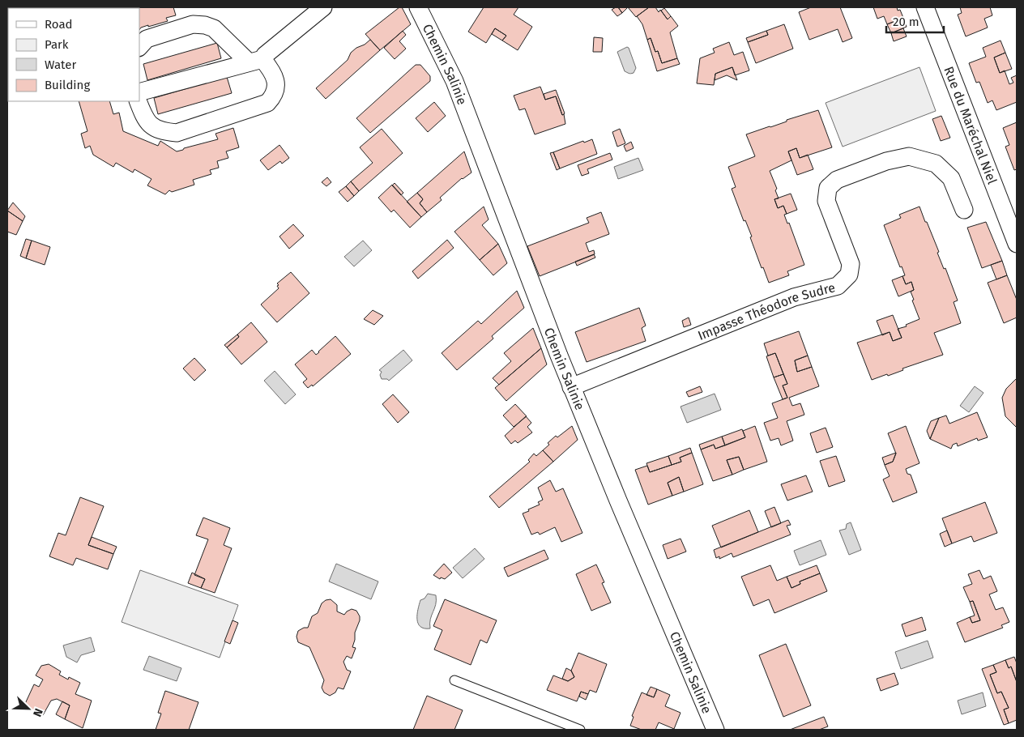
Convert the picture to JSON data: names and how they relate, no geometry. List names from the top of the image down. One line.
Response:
{"streets":{"street":["Chemin Salinie","Rue du Maréchal Niel","Impasse Théodore Sudre"]},"crossings":[["Chemin Salinie","Impasse Théodore Sudre"]],"legend":["Road","Park","Water","Building"],"scale_bar":"20 m","north":"bottom right"}
